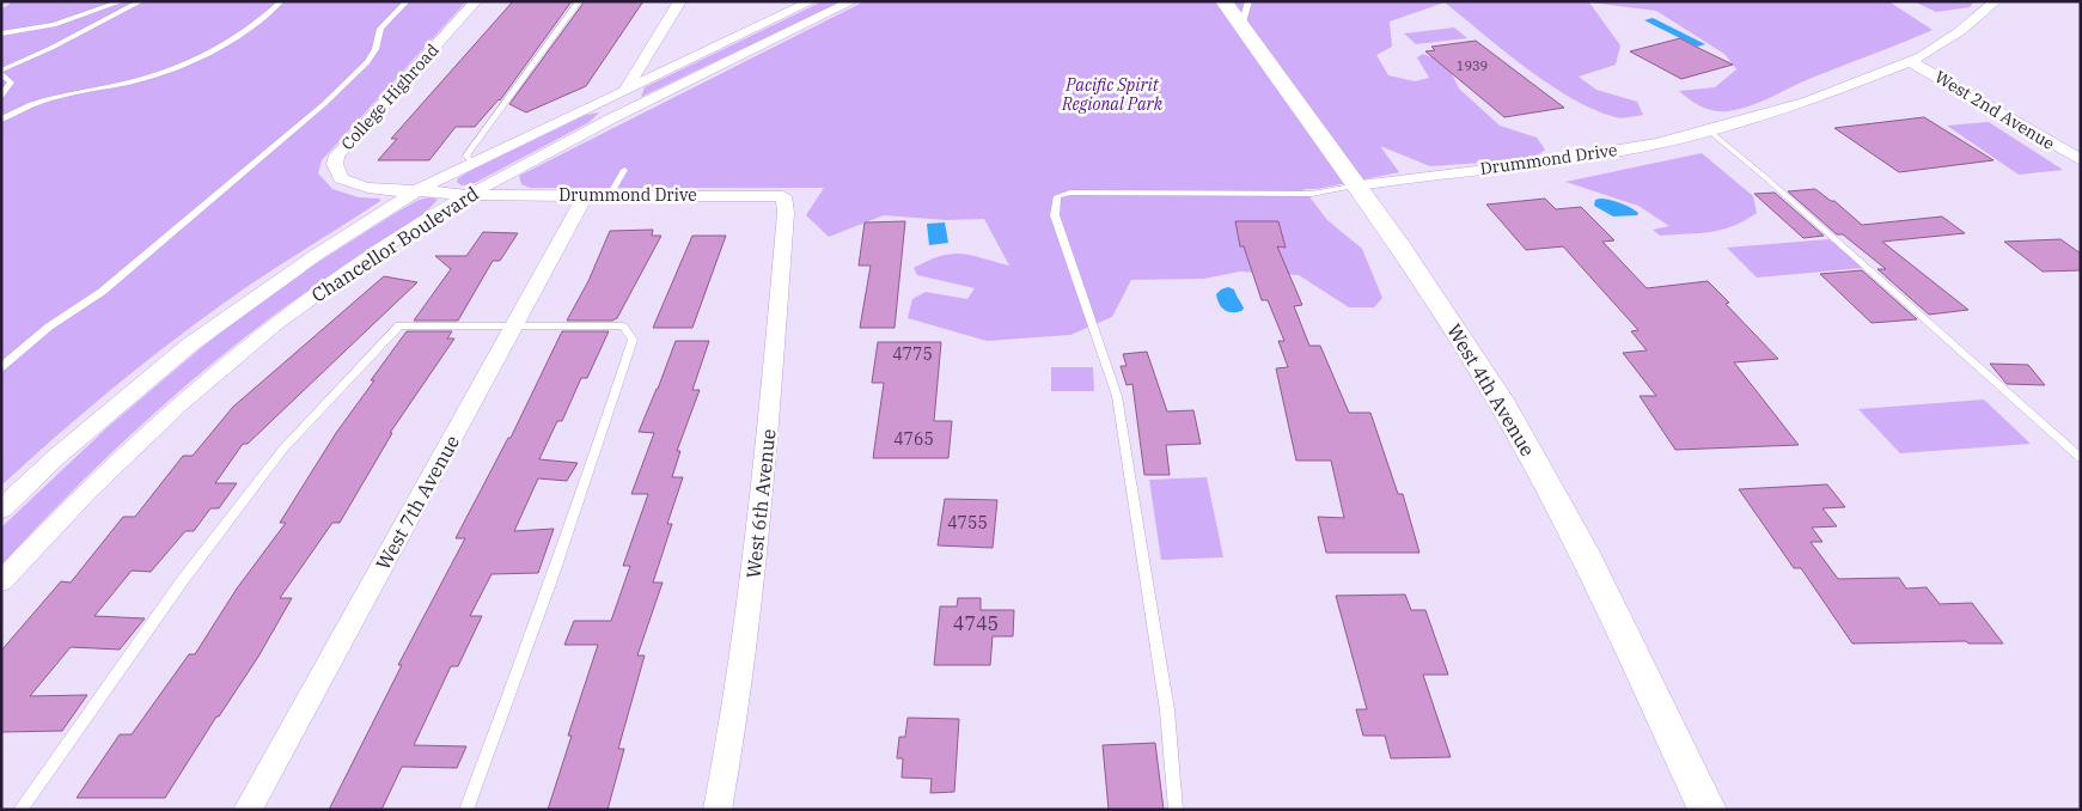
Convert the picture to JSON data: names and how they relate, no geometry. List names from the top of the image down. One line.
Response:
{"streets":{"main road":["West 4th Avenue"],"street":["College Highroad","West 2nd Avenue","Drummond Drive","Chancellor Boulevard","West 7th Avenue","West 6th Avenue"]},"crossings":[["College Highroad","Drummond Drive"],["College Highroad","Chancellor Boulevard"],["West 2nd Avenue","Drummond Drive"],["Drummond Drive","Chancellor Boulevard"],["Drummond Drive","West 4th Avenue"],["Drummond Drive","West 7th Avenue"],["Drummond Drive","West 6th Avenue"]],"parks":["Pacific Spirit Regional Park"],"house_numbers":["1939","4775","4765","4755","4745"]}
